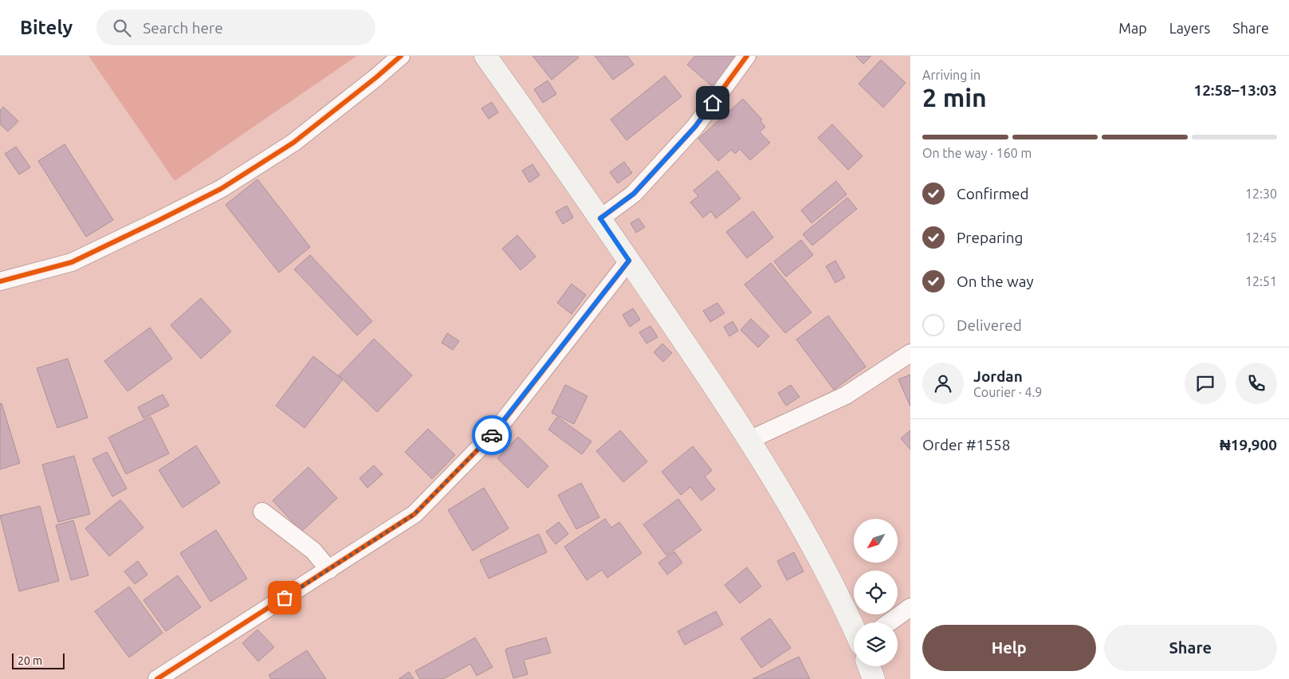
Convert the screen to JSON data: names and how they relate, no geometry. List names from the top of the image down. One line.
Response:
{"scale_bar":"20 m","north":"bottom left","page":{"header":"Bitely","search":"Search here","nav":["Map","Layers","Share"],"heading":["2 min","Arriving in","12:58–13:03"],"panel":["Jordan","Courier · 4.9","Order #1558","₦19,900"],"bar":"On the way · 160 m","list":[["Confirmed","12:30"],["Preparing","12:45"],["On the way","12:51"],"Delivered"],"buttons":["Help","Share"],"scale":"20 m"}}
